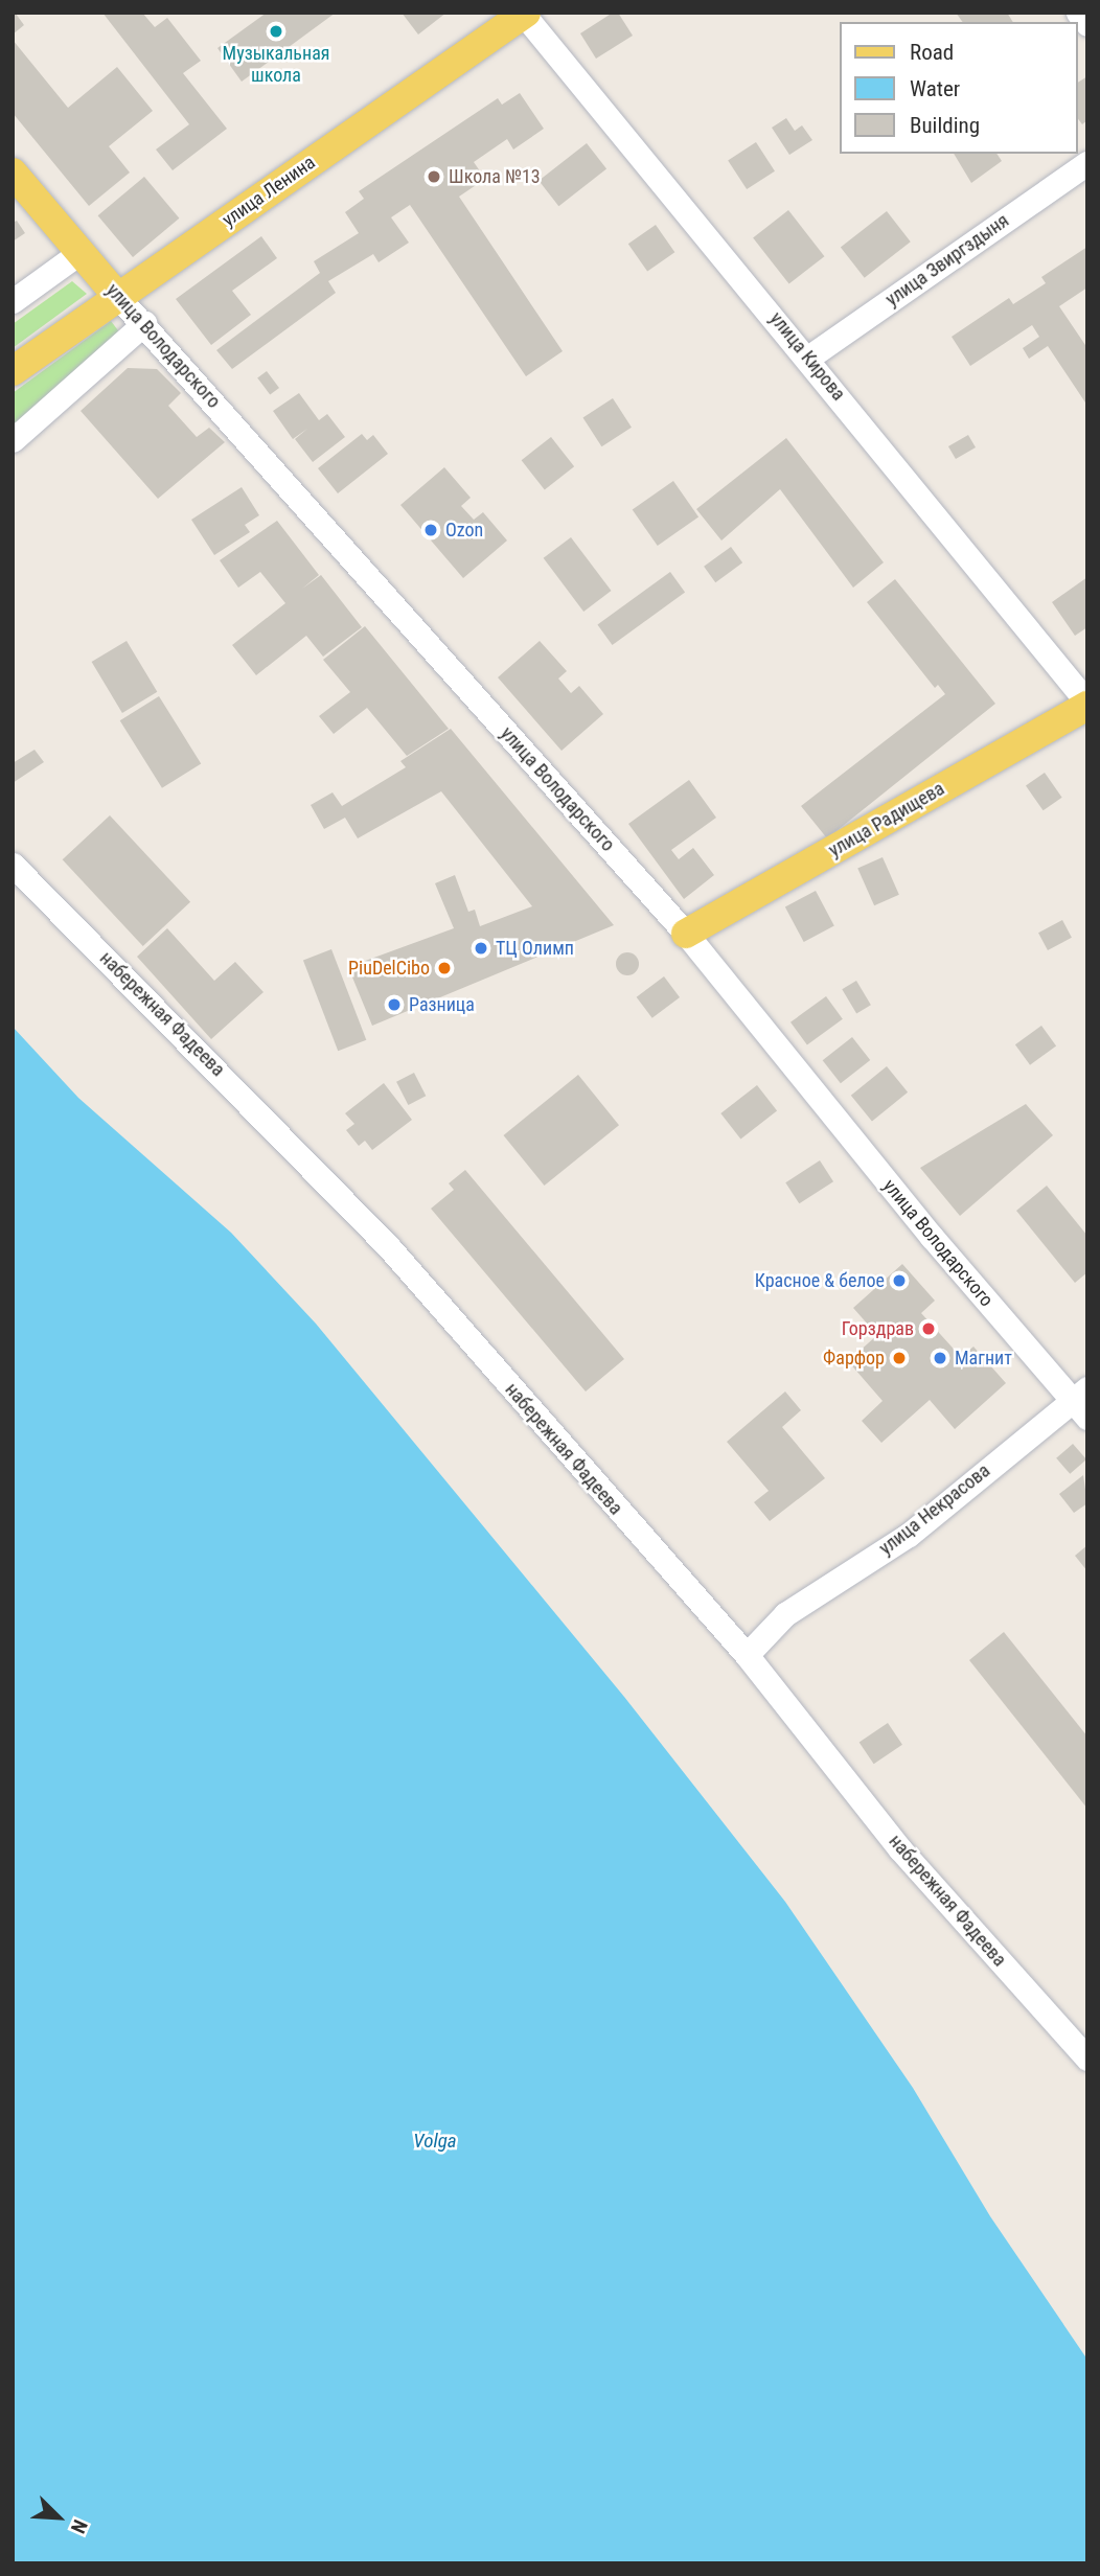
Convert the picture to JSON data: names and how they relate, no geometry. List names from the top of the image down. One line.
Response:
{"streets":{"main road":["улица Ленина","улица Володарского","улица Радищева"],"street":["улица Звиргздыня","улица Кирова","набережная Фадеева","улица Некрасова"]},"crossings":[["улица Ленина","улица Володарского"],["улица Ленина","улица Кирова"],["улица Звиргздыня","улица Кирова"],["улица Володарского","улица Радищева"],["улица Володарского","улица Некрасова"],["улица Кирова","улица Радищева"],["набережная Фадеева","улица Некрасова"]],"water":["Volga"],"places":["Музыкальная школа","Школа №13","Ozon","ТЦ Олимп","PiuDelCibo","Разница","Красное & белое","Горздрав","Фарфор","Магнит"],"legend":["Road","Water","Building"],"north":"bottom right"}
